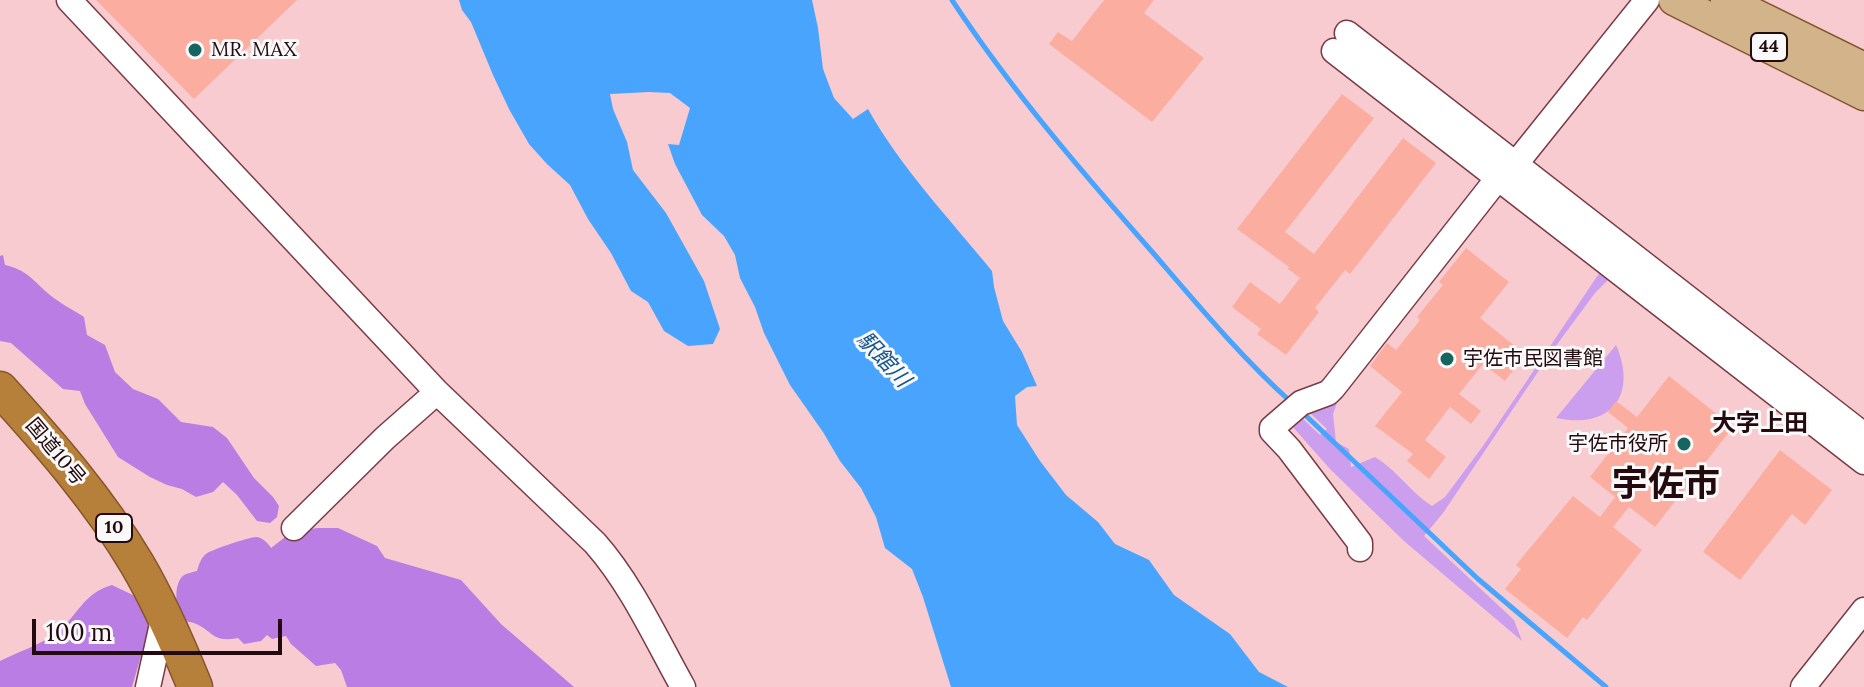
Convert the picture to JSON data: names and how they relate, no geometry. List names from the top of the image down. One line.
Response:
{"streets":{"highway":["国道10号","10"],"main road":["44"]},"districts":["大字上田","宇佐市"],"water":["駅館川"],"places":["MR. MAX","宇佐市民図書館","宇佐市役所"],"scale_bar":"100 m"}
